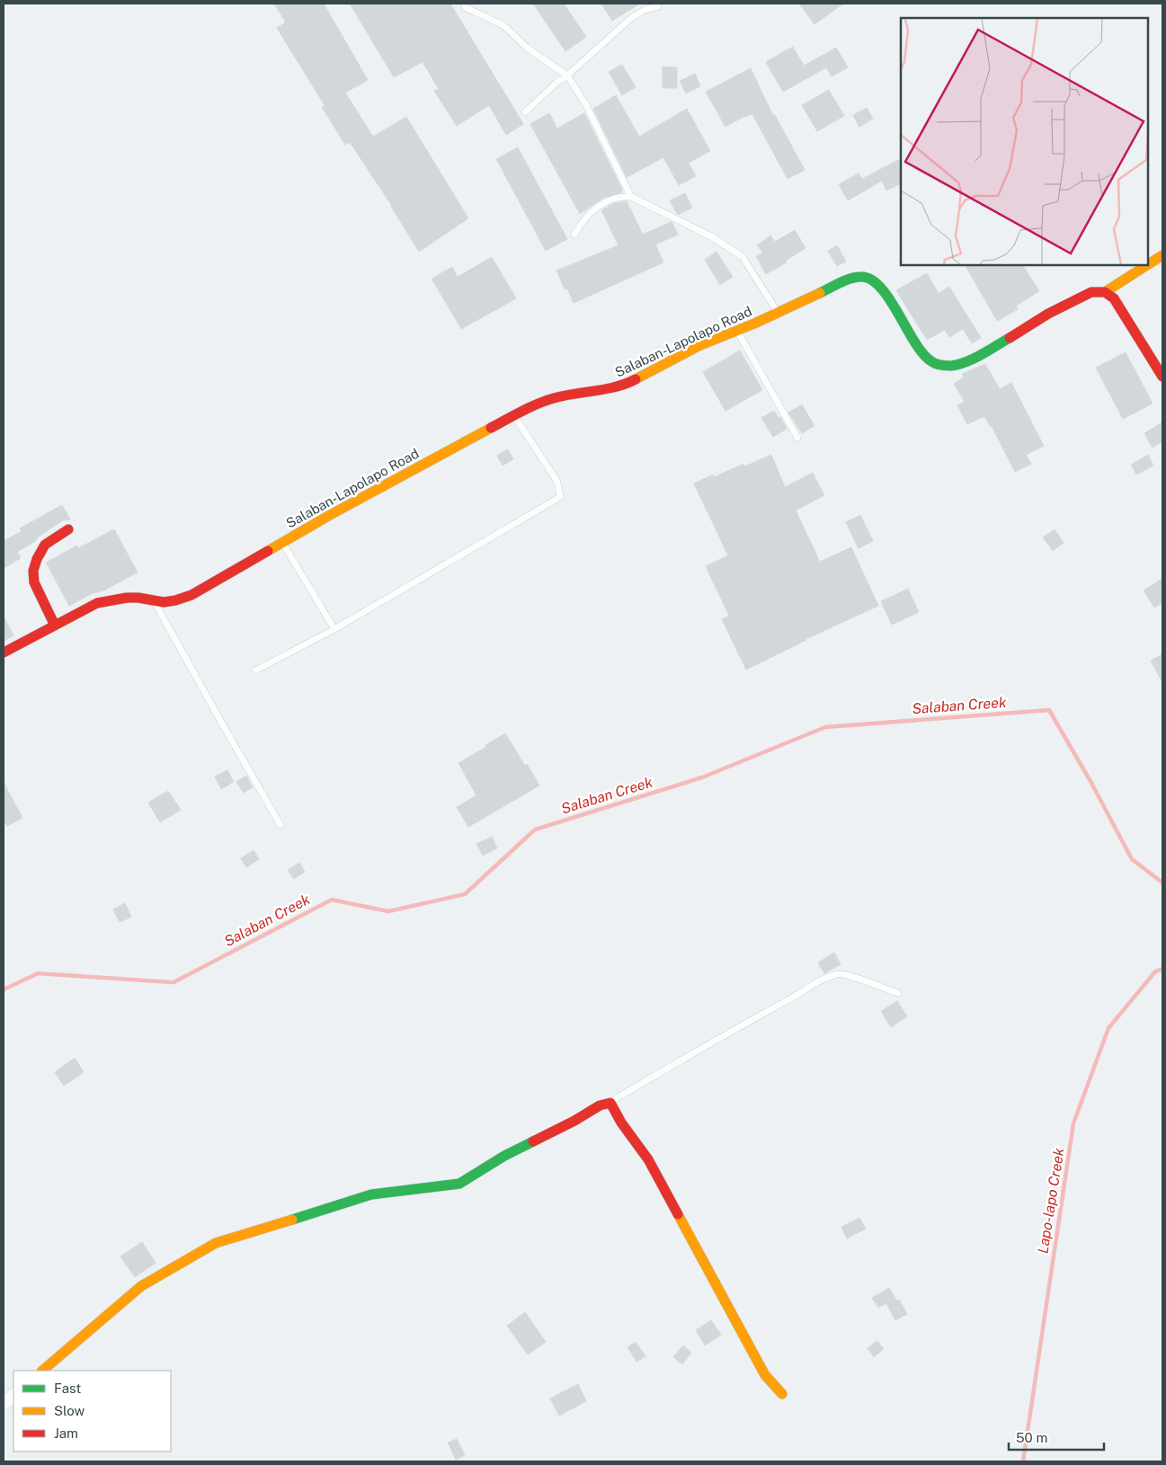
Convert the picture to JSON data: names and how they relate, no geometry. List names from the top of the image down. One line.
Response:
{"streets":{"street":["Salaban-Lapolapo Road"]},"water":["Salaban Creek","Lapo-lapo Creek"],"legend":["Fast","Slow","Jam"],"scale_bar":"50 m"}
